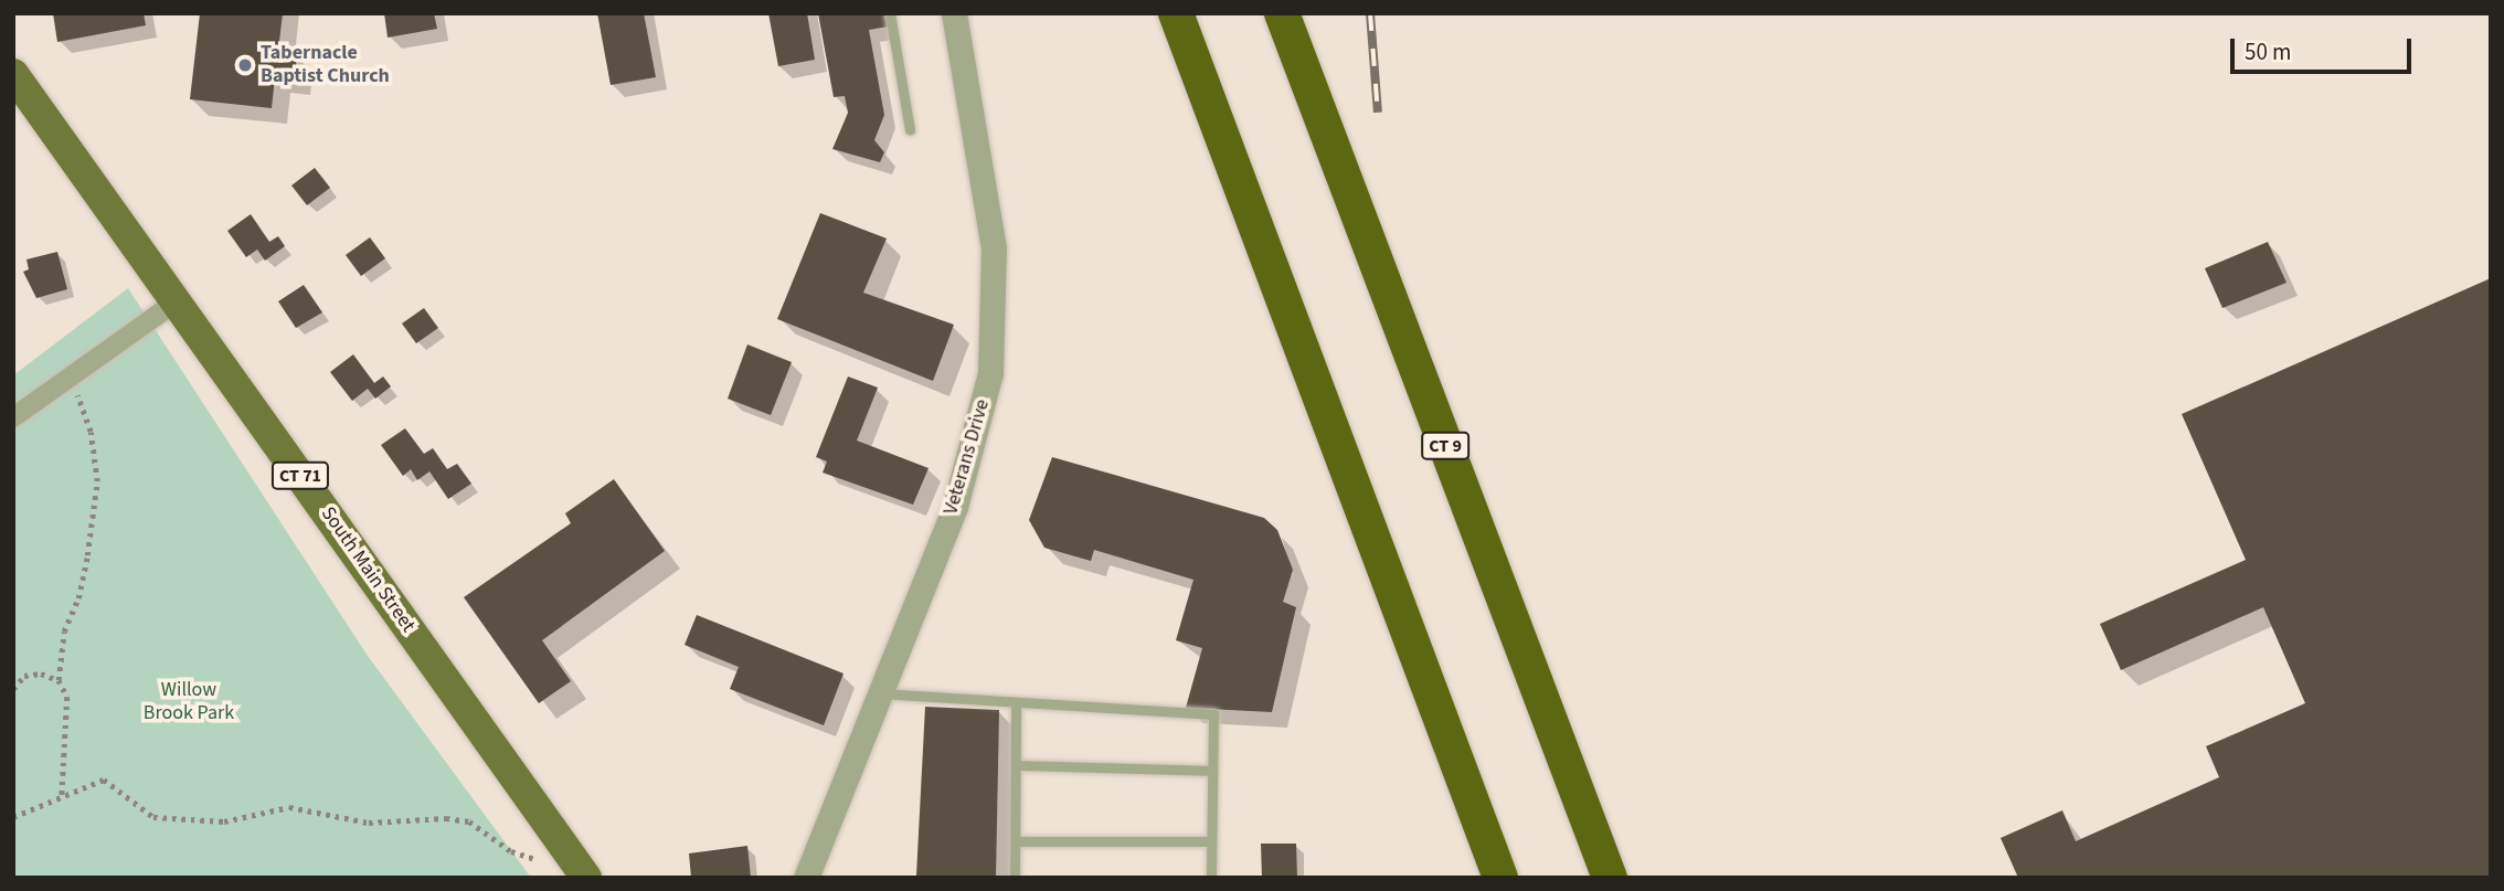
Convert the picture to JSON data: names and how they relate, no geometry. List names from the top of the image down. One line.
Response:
{"streets":{"highway":["CT 9"],"main road":["CT 71","South Main Street"],"street":["Veterans Drive"]},"parks":["Willow Brook Park"],"places":["Tabernacle Baptist Church"],"scale_bar":"50 m"}
